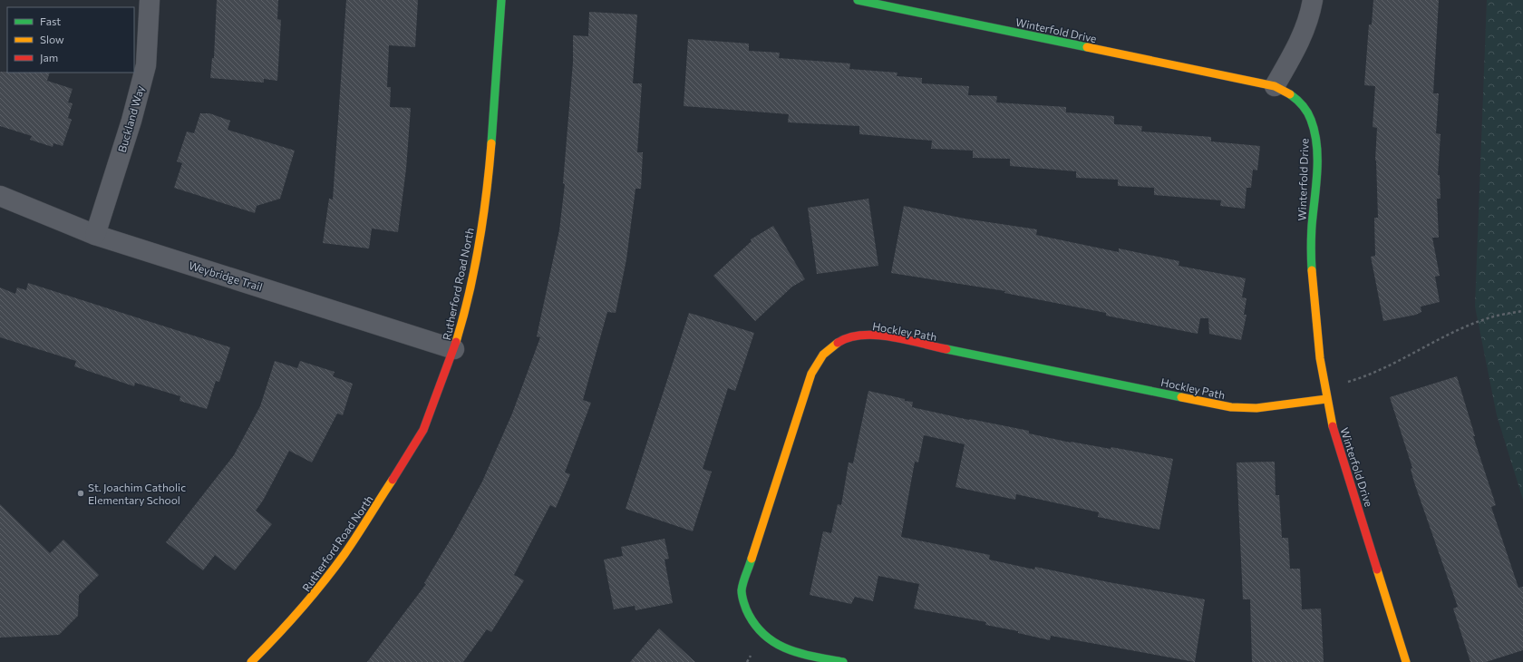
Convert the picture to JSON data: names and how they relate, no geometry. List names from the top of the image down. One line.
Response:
{"streets":{"street":["Winterfold Drive","Buckland Way","Weybridge Trail","Rutherford Road North","Hockley Path"]},"crossings":[["Winterfold Drive","Hockley Path"],["Buckland Way","Weybridge Trail"],["Weybridge Trail","Rutherford Road North"]],"places":["St. Joachim Catholic Elementary School"],"legend":["Fast","Slow","Jam"]}
